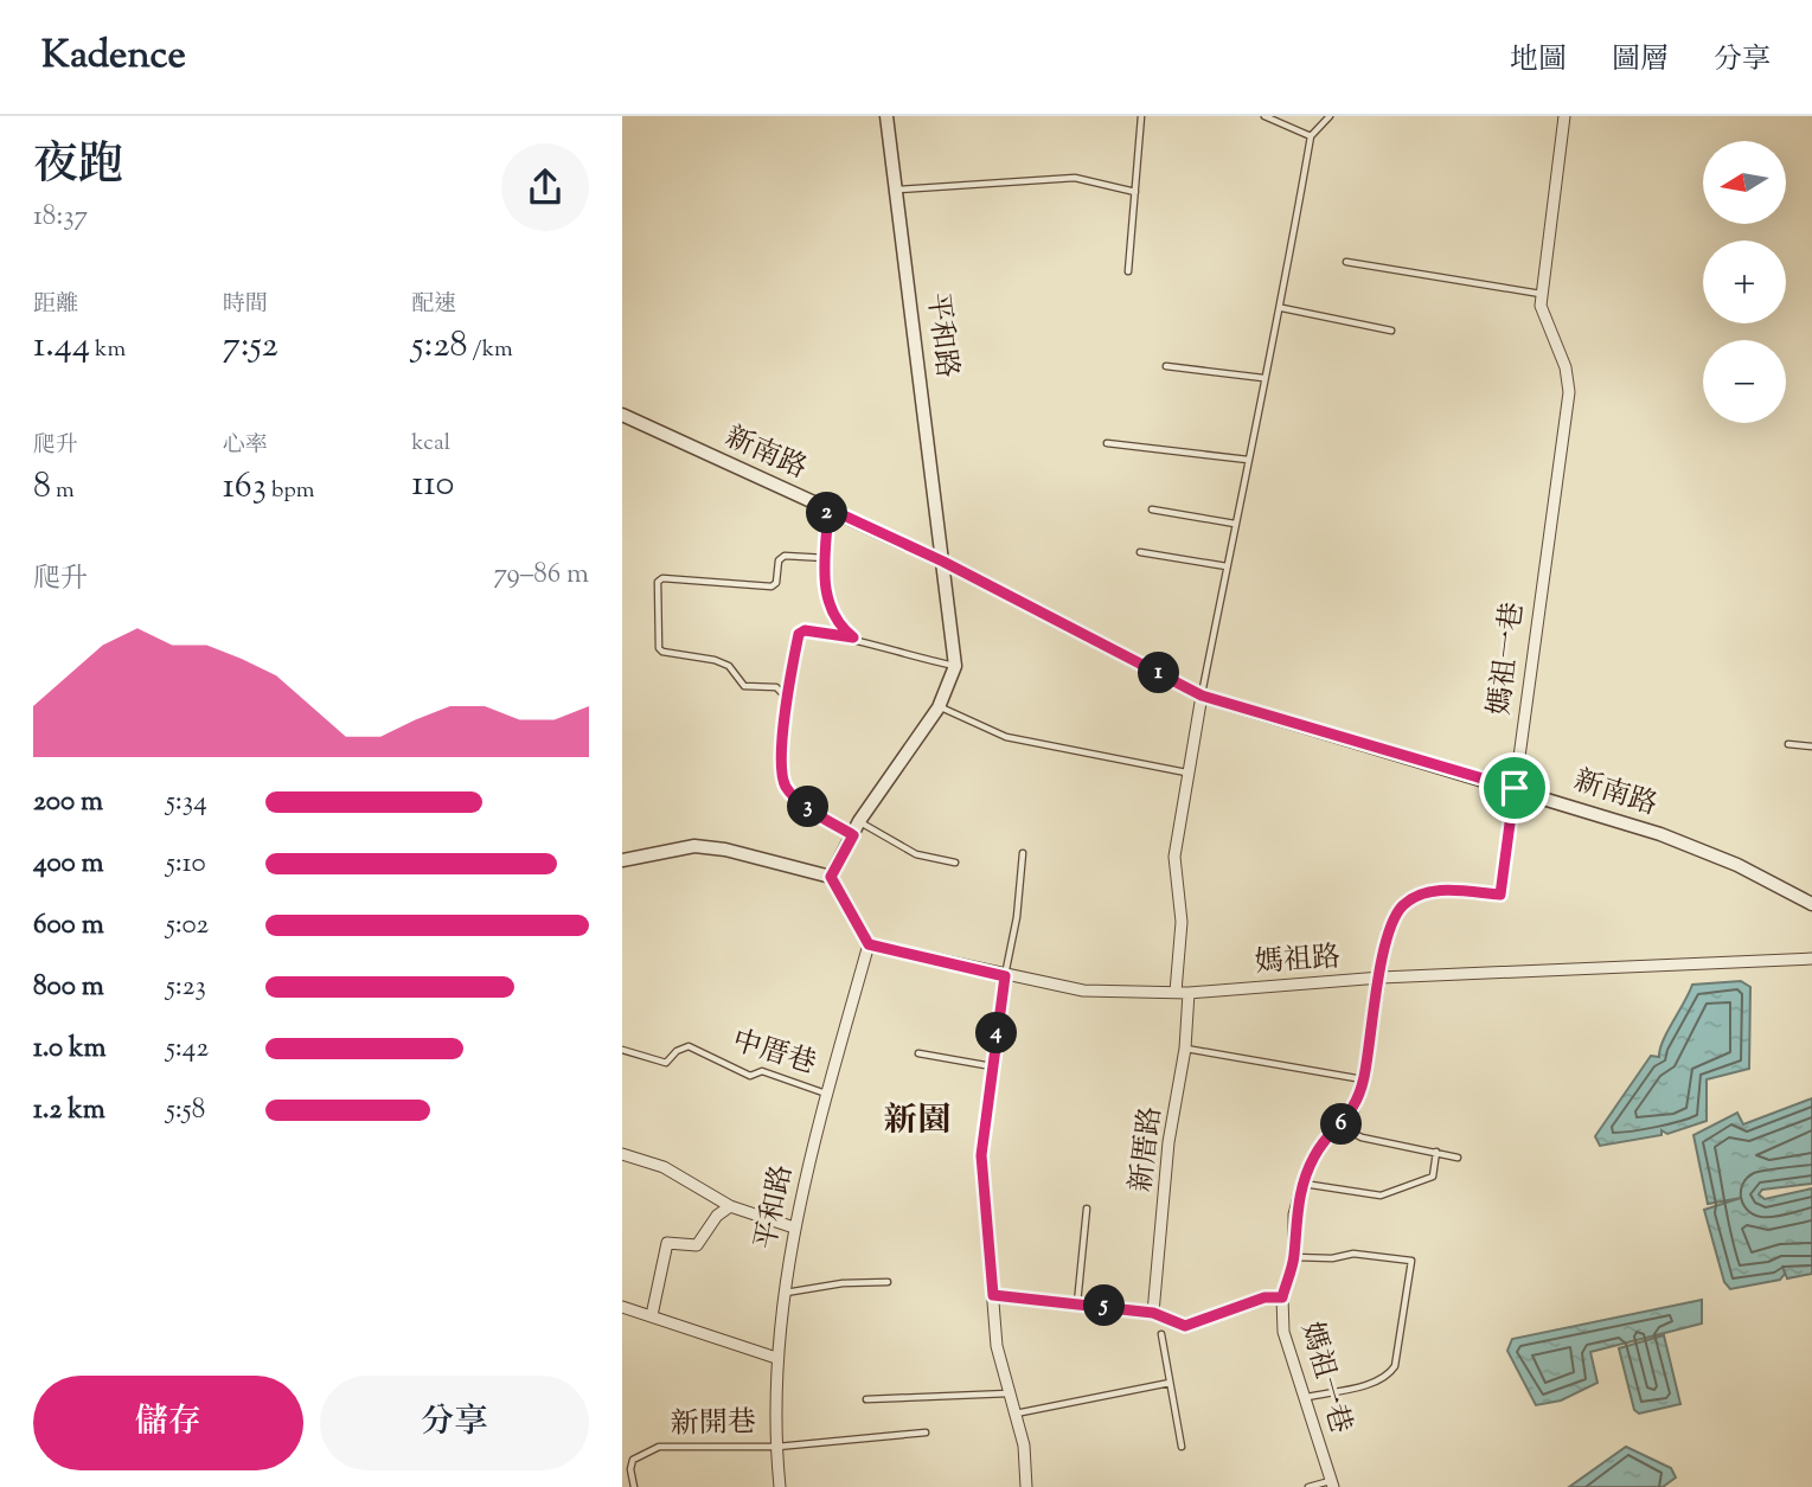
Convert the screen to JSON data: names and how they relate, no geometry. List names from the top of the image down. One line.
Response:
{"streets":{"street":["平和路","新南路","媽祖一巷","媽祖路","新厝路"],"lane":["中厝巷","新開巷"]},"crossings":[["平和路","新南路"],["平和路","媽祖路"],["平和路","中厝巷"],["平和路","新開巷"],["新南路","媽祖一巷"],["媽祖一巷","媽祖路"],["媽祖路","新厝路"]],"districts":["新園"],"north":"left","page":{"header":"Kadence","nav":["地圖","圖層","分享"],"heading":["夜跑","18:37"],"map_buttons":["+","−"],"stats":[["距離","1.44 km"],["時間","7:52"],["配速","5:28 /km"],["爬升","8 m"],["心率","163 bpm"],["kcal","110"]],"pins":["2","1","3","4","6","5"],"chart":["爬升","79–86 m"],"list":[{"name":"200 m","note":"5:34"},{"name":"400 m","note":"5:10"},{"name":"600 m","note":"5:02"},{"name":"800 m","note":"5:23"},{"name":"1.0 km","note":"5:42"},{"name":"1.2 km","note":"5:58"}],"buttons":["儲存","分享"]}}
